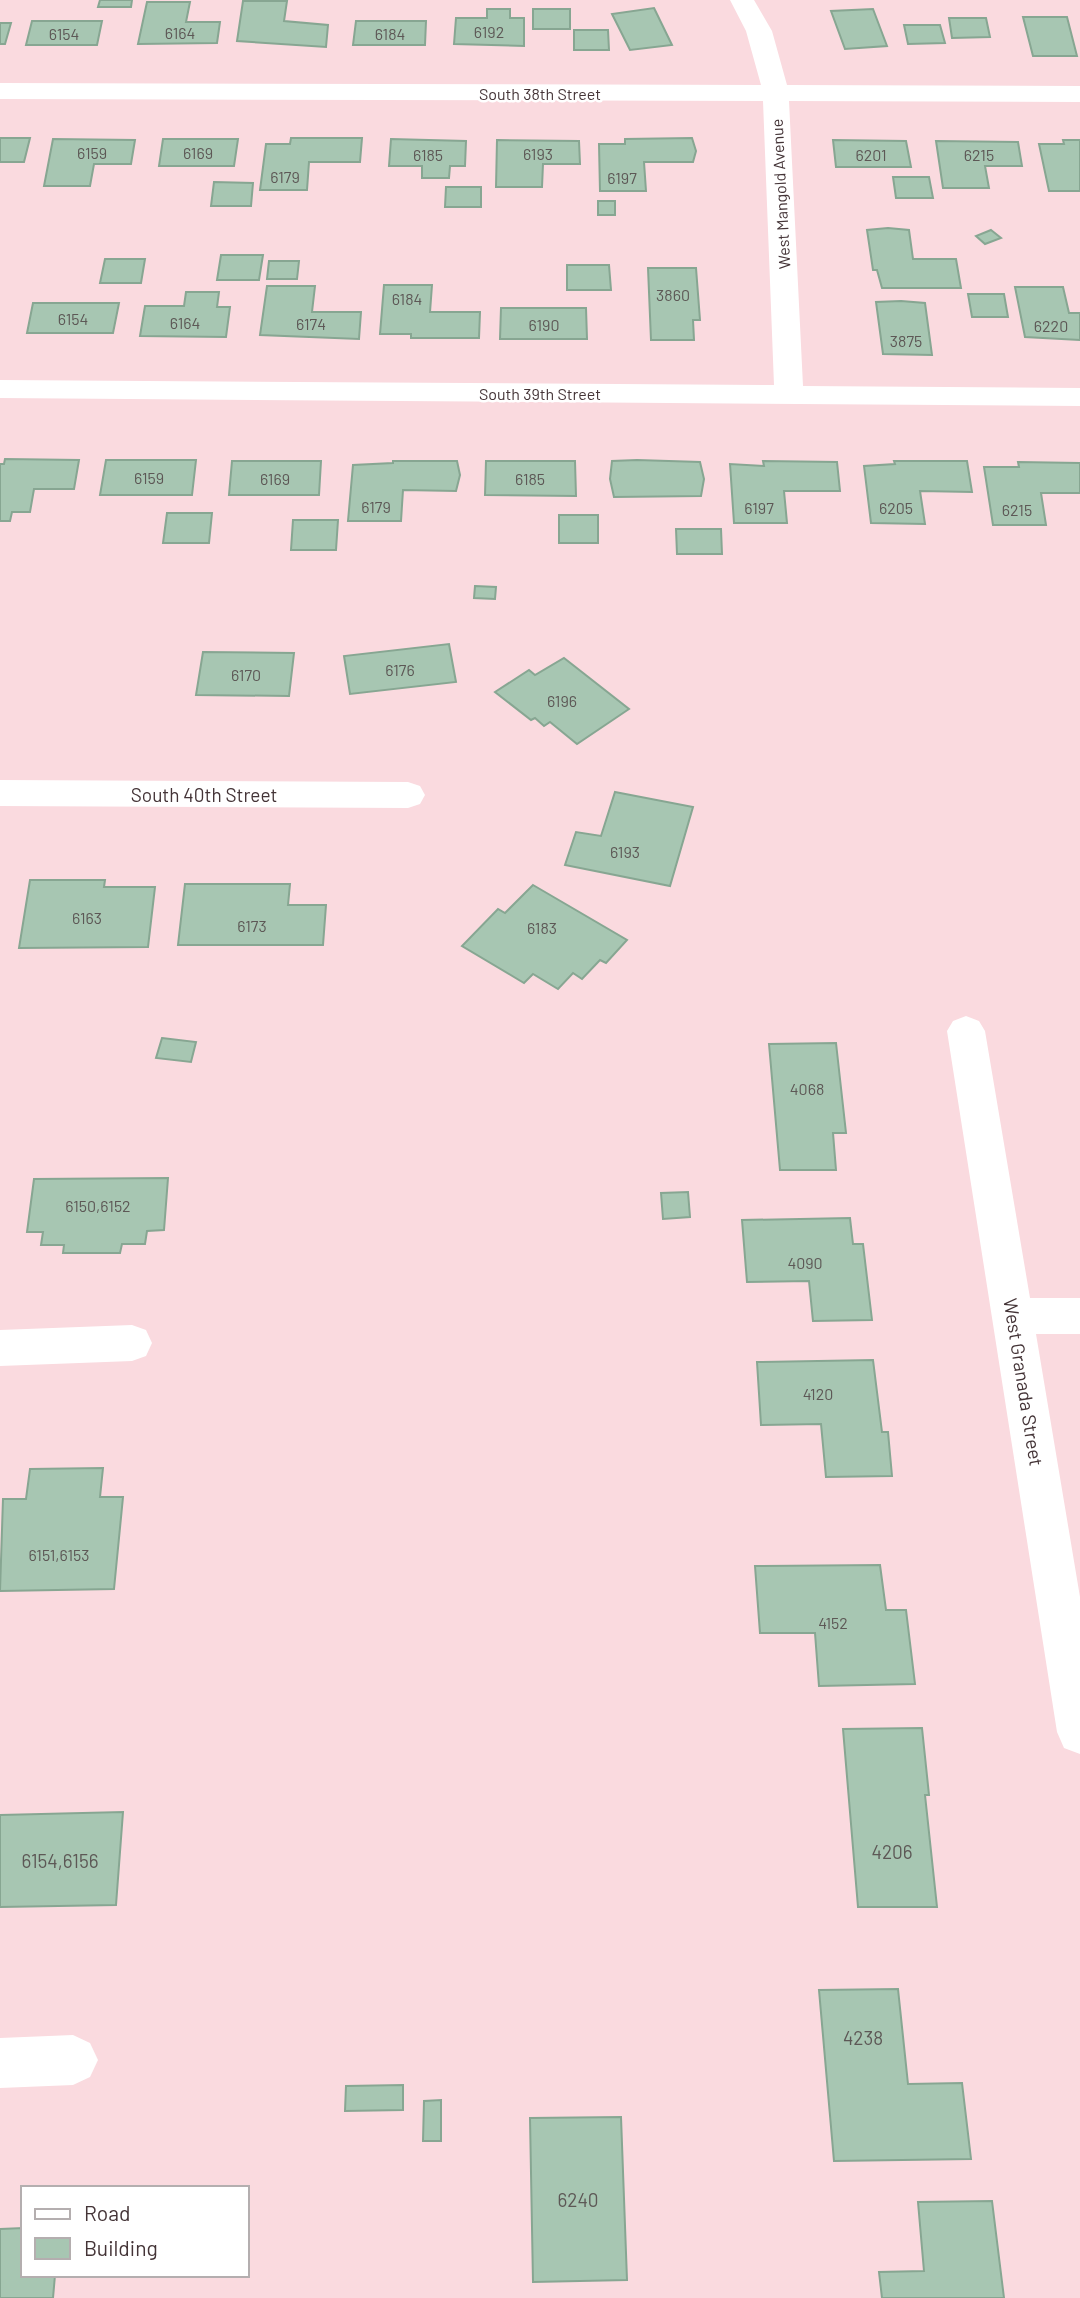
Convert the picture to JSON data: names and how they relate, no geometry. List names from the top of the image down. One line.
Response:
{"streets":{"street":["South 38th Street","West Mangold Avenue","South 39th Street","South 40th Street","West Granada Street"]},"crossings":[["South 38th Street","West Mangold Avenue"],["West Mangold Avenue","South 39th Street"]],"house_numbers":["6192","6164","6154","6184","6159","6169","6193","6185","6201","6215","6179","6197","3860","6184","6154","6164","6174","6190","6220","3875","6159","6169","6185","6179","6197","6205","6215","6176","6170","6196","6193","6163","6173","6183","4068","6150,6152","4090","4120","6151,6153","4152","4206","6154,6156","4238","6240"],"legend":["Road","Building"]}
